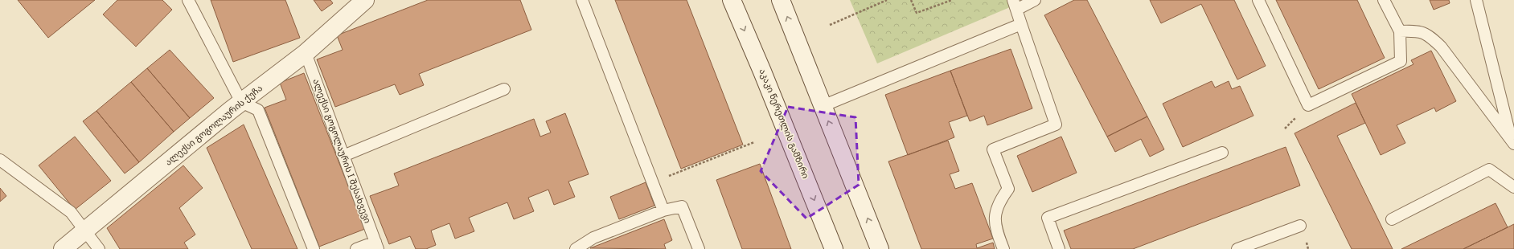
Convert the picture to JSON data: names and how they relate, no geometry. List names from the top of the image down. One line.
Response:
{"streets":{"main road":["აკაკი წერეთლის გამზირი","ალექსი გოგოლაურის ქუჩა"],"lane":["ალექსი გოგოლაურის I შესახვევი"]},"crossings":[["ალექსი გოგოლაურის ქუჩა","ალექსი გოგოლაურის I შესახვევი"]]}
